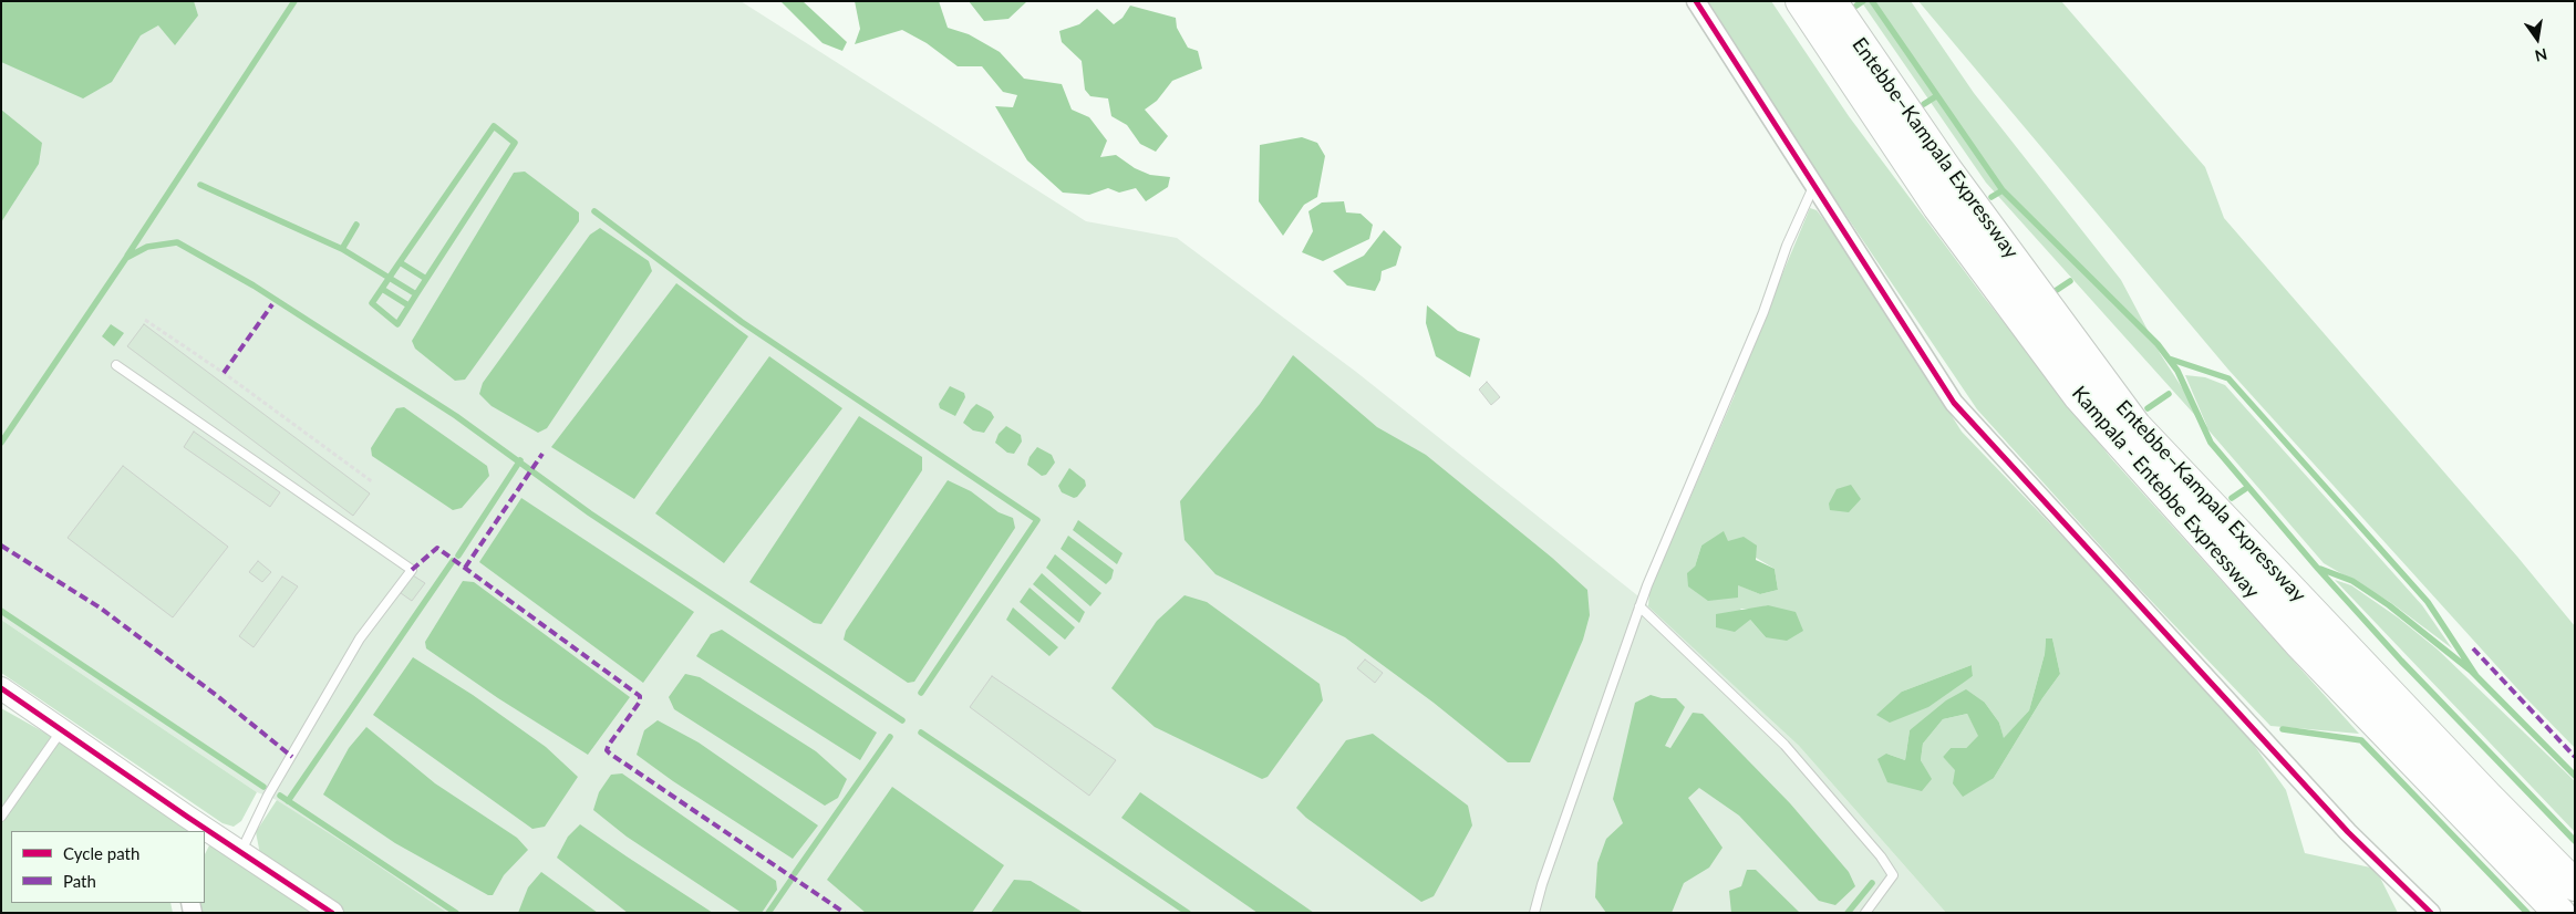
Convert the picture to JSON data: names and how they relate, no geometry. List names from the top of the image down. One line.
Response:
{"streets":{"highway":["Entebbe–Kampala Expressway","Kampala - Entebbe Expressway"]},"legend":["Cycle path","Path"],"north":"bottom"}
